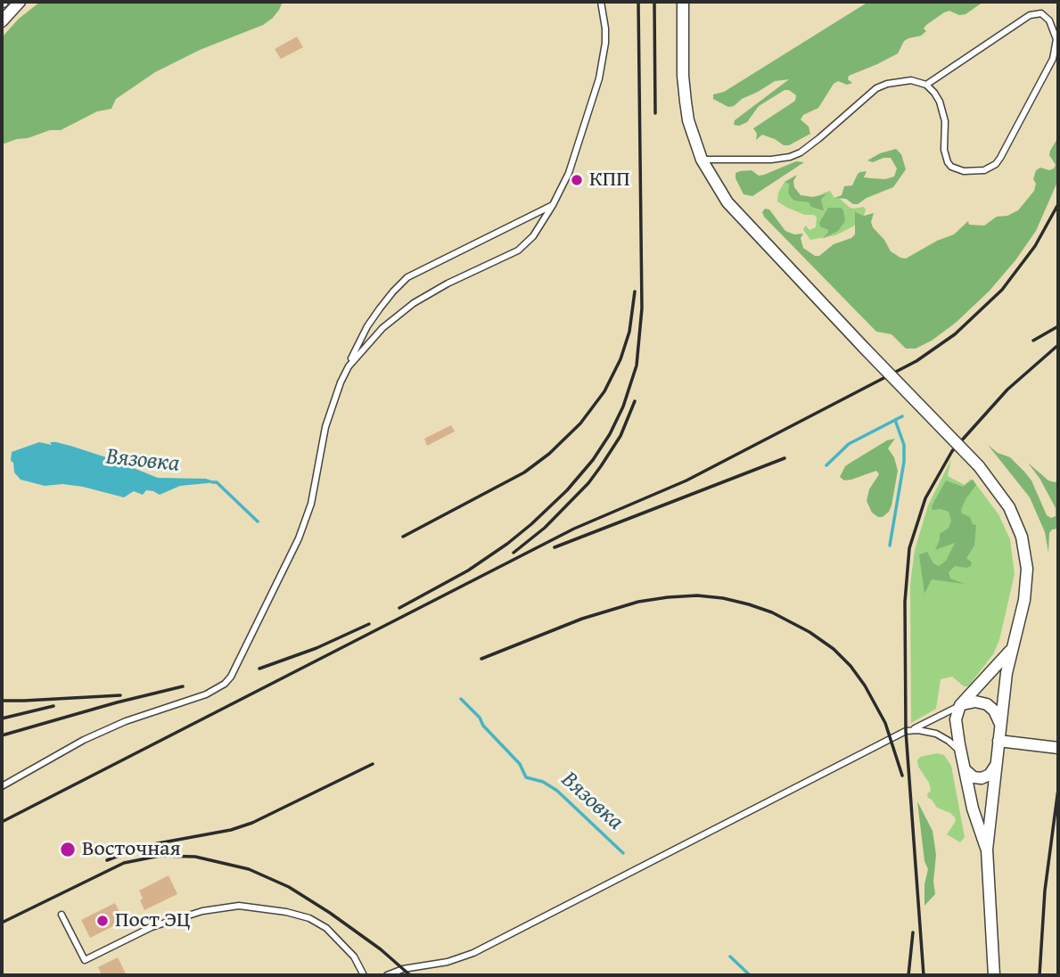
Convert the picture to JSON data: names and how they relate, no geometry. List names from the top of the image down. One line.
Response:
{"water":["Вязовка"],"places":["КПП","Восточная","Пост ЭЦ"]}
